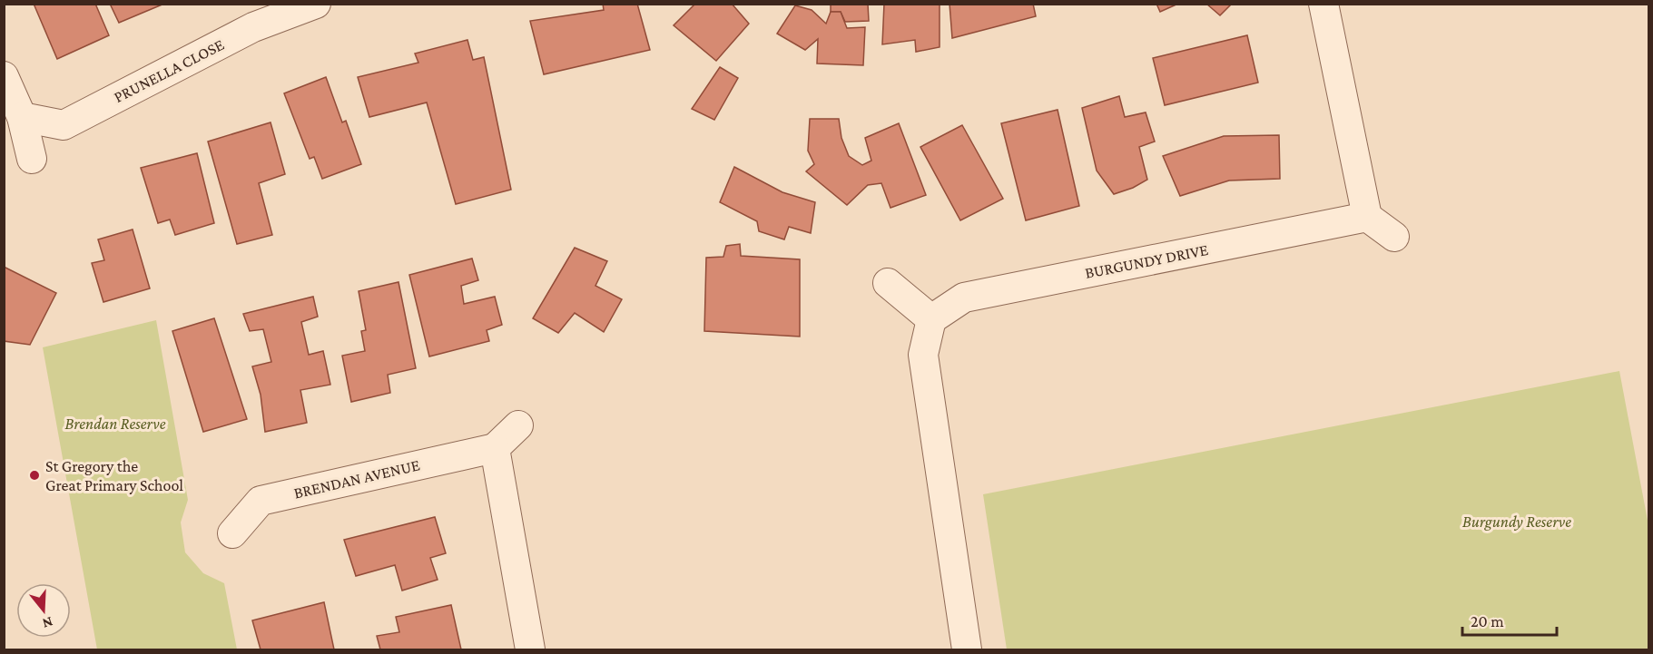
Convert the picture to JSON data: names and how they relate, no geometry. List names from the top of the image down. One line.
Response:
{"streets":{"street":["PRUNELLA CLOSE","BURGUNDY DRIVE","BRENDAN AVENUE"]},"parks":["Brendan Reserve","Burgundy Reserve"],"places":["St Gregory the Great Primary School"],"scale_bar":"20 m","north":"bottom"}
